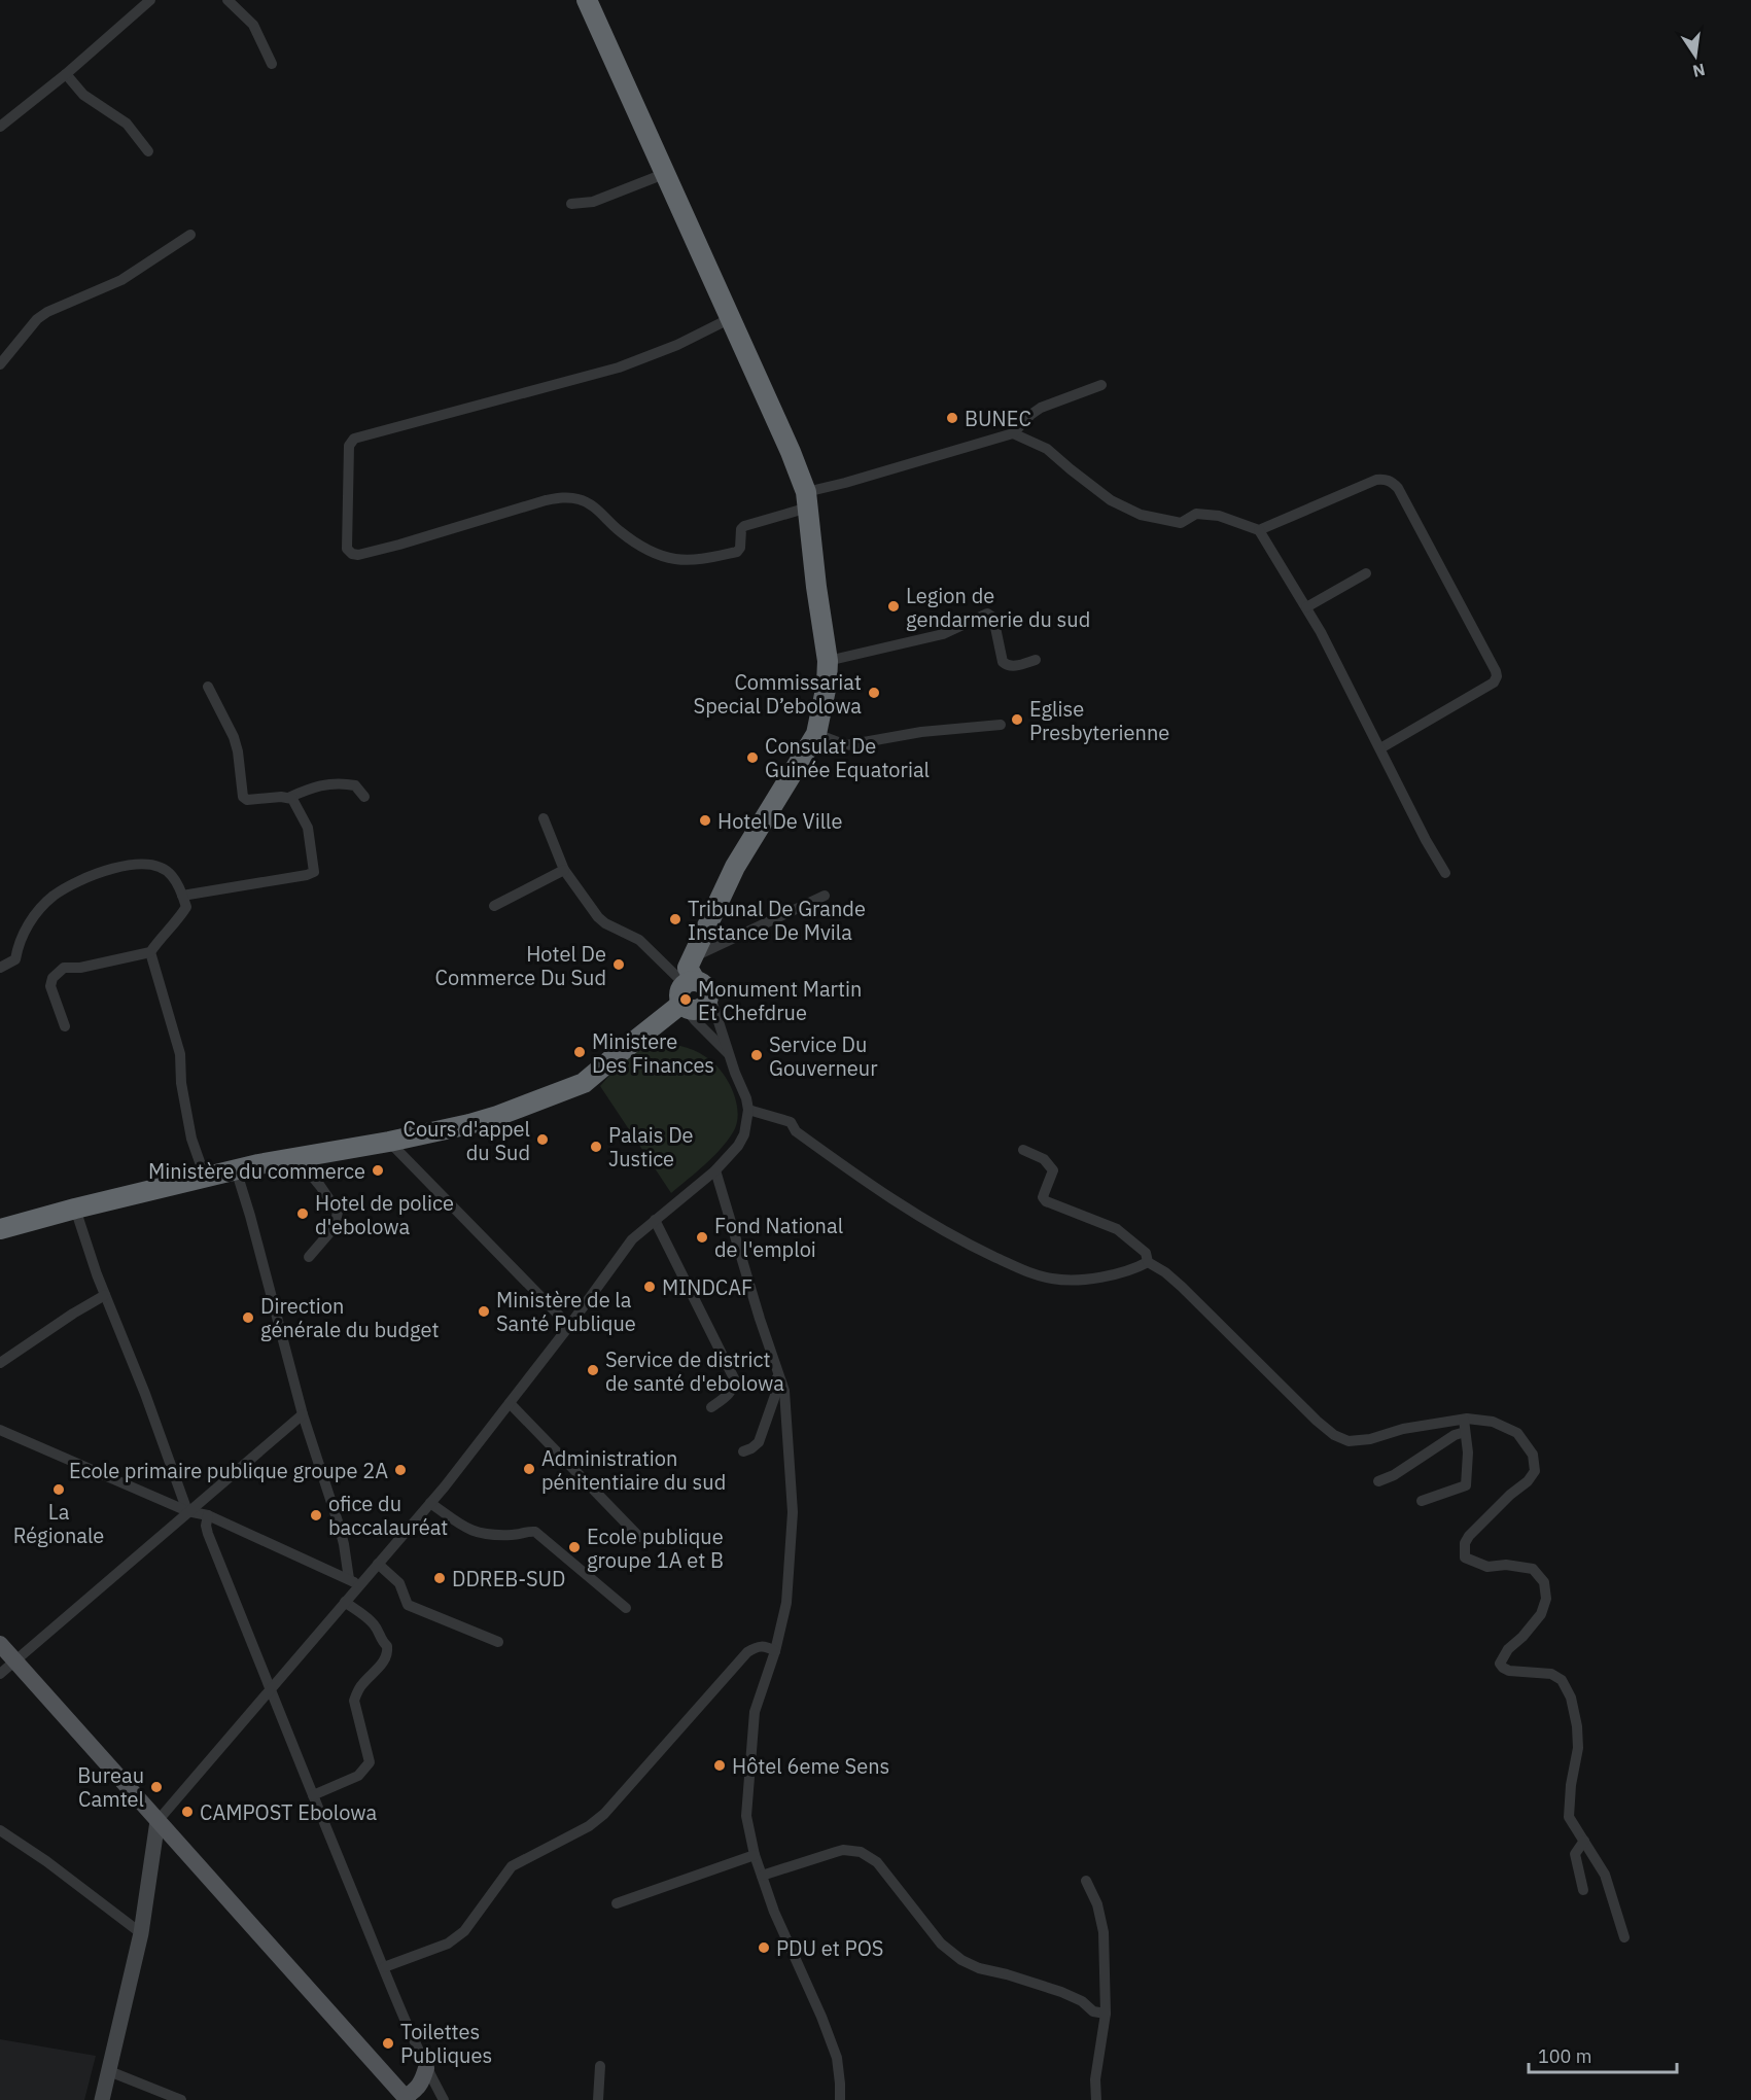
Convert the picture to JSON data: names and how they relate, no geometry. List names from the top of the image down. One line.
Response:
{"places":["BUNEC","Legion de gendarmerie du sud","Commissariat Special D’ebolowa","Eglise Presbyterienne","Consulat De Guinée Equatorial","Hotel De Ville","Tribunal De Grande Instance De Mvila","Hotel De Commerce Du Sud","Monument Martin Et Chefdrue","Ministere Des Finances","Service Du Gouverneur","Cours d'appel du Sud","Palais De Justice","Ministère du commerce","Hotel de police d'ebolowa","Fond National de l'emploi","MINDCAF","Ministère de la Santé Publique","Direction générale du budget","Service de district de santé d'ebolowa","Administration pénitentiaire du sud","Ecole primaire publique groupe 2A","La Régionale","ofice du baccalauréat","Ecole publique groupe 1A et B","DDREB-SUD","Hôtel 6eme Sens","Bureau Camtel","CAMPOST Ebolowa","PDU et POS","Toilettes Publiques"],"scale_bar":"100 m","north":"bottom"}
